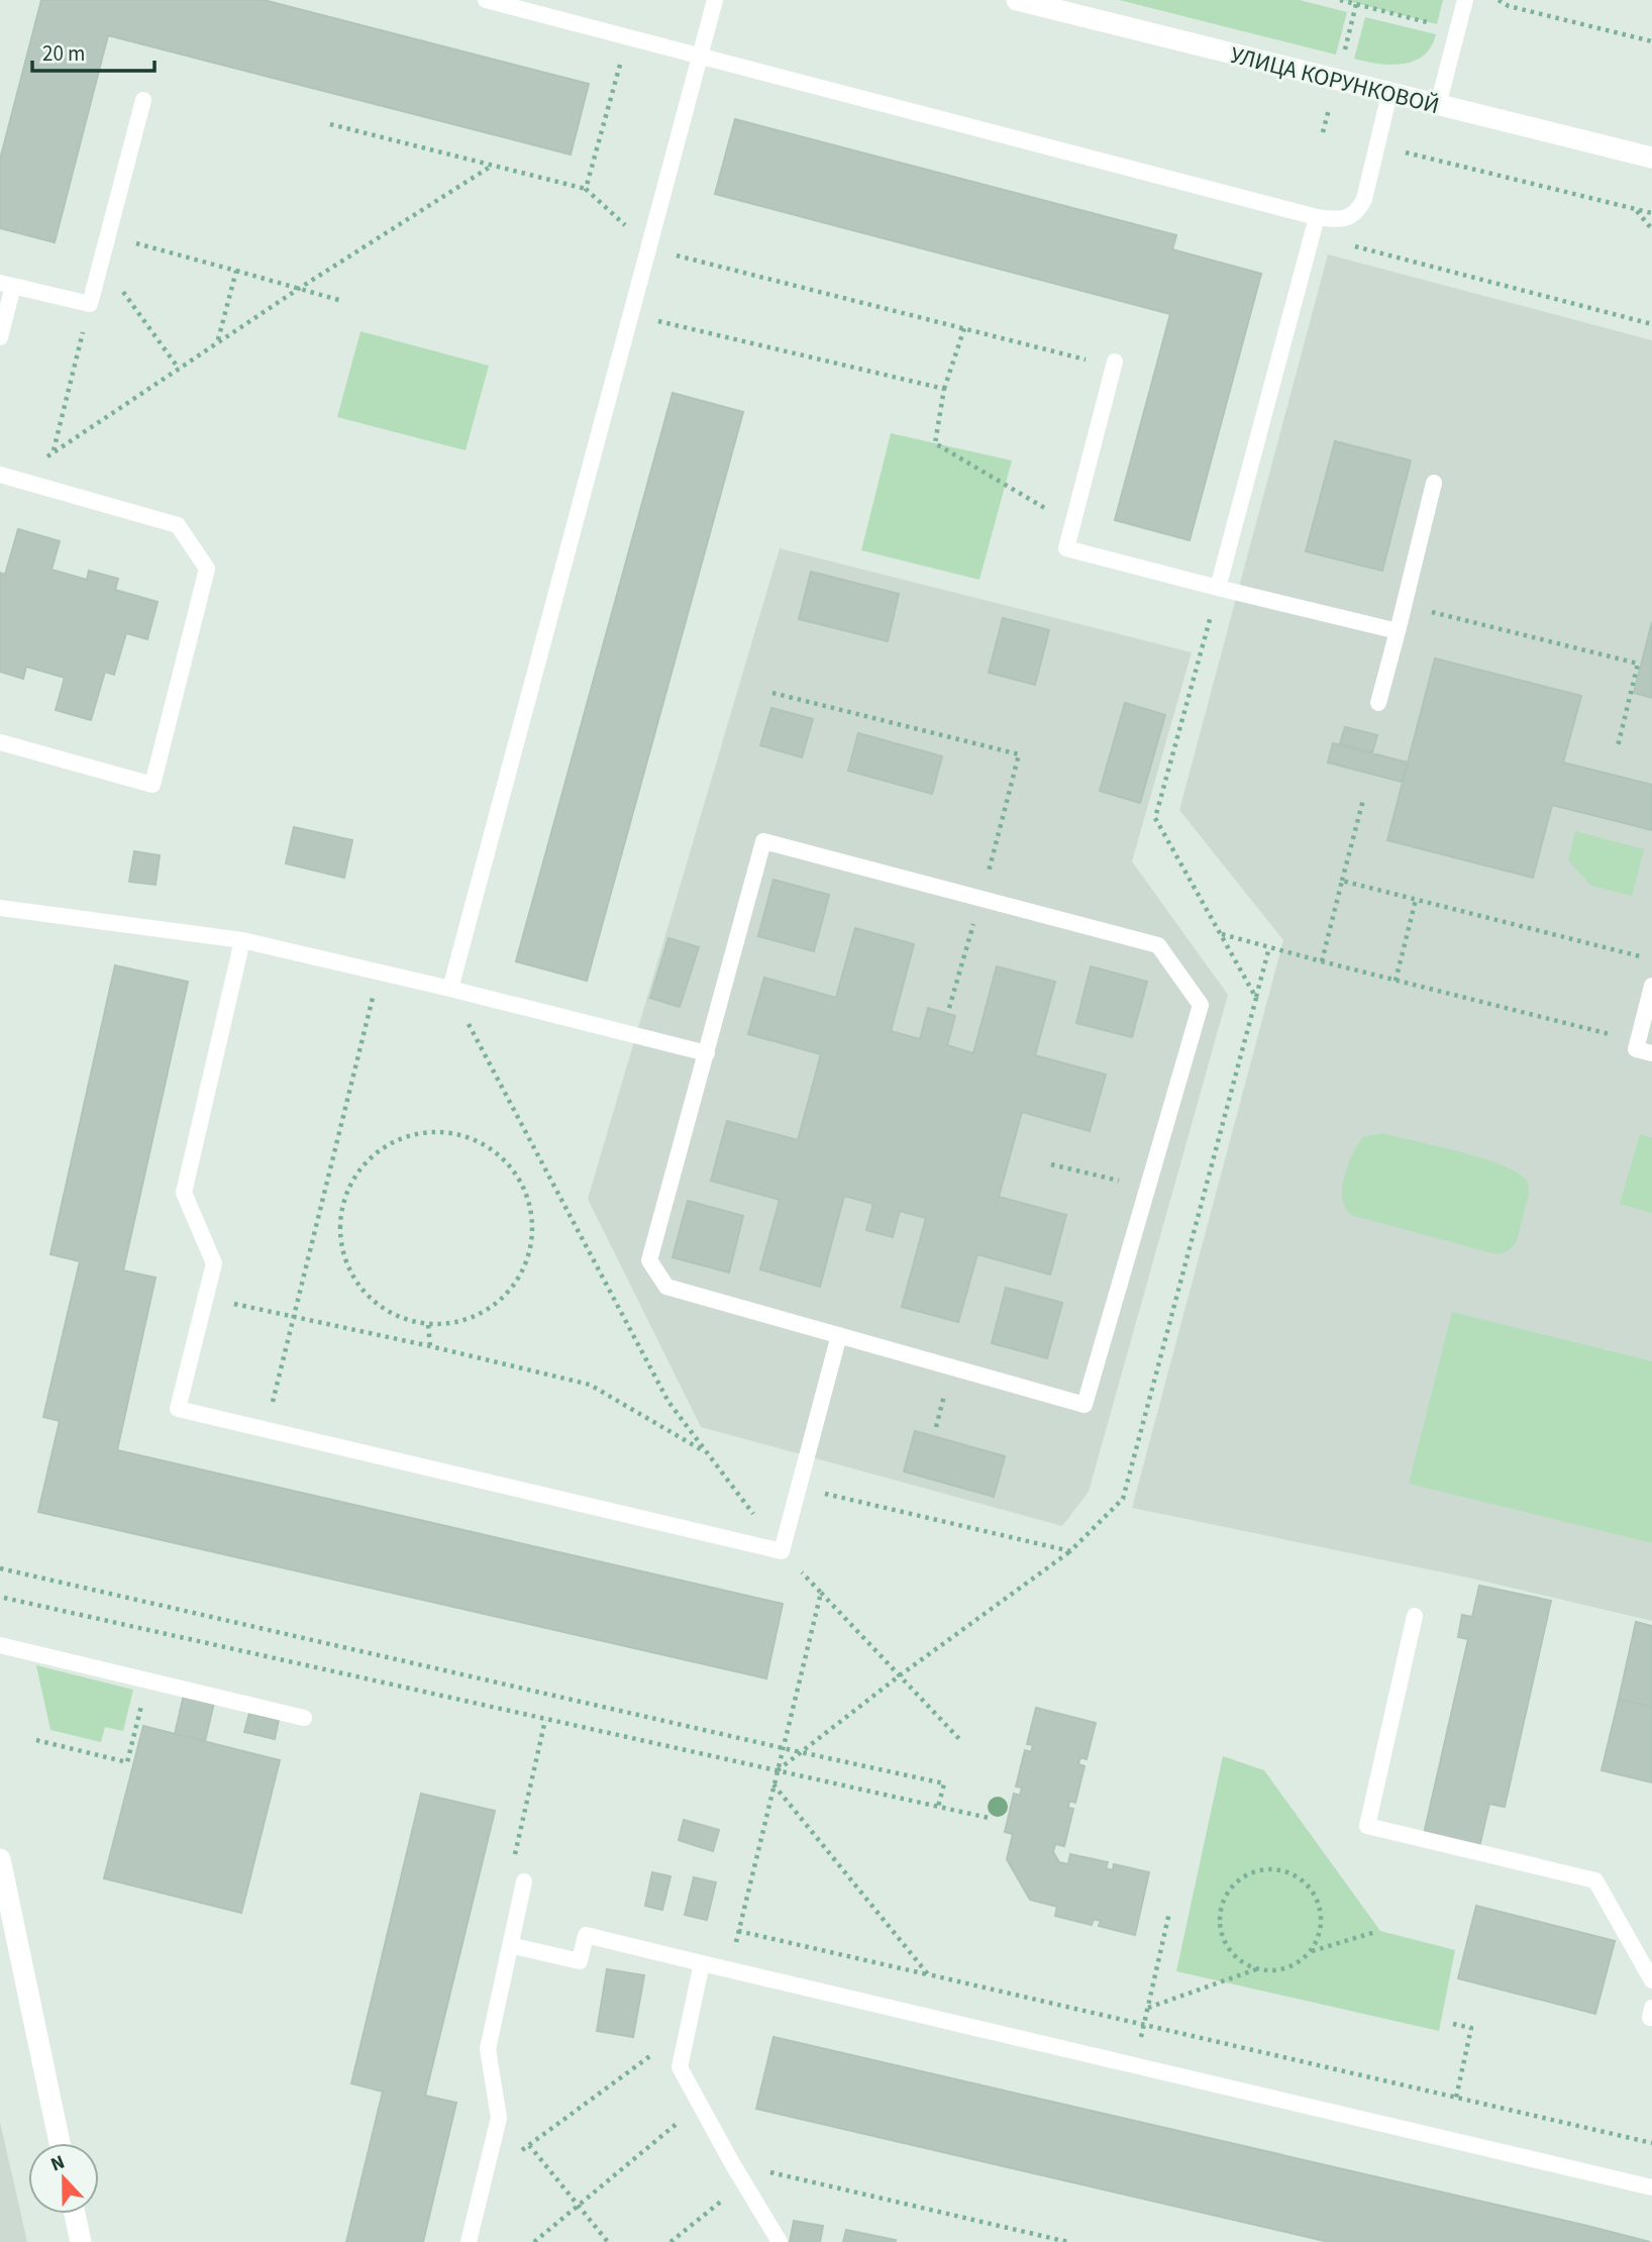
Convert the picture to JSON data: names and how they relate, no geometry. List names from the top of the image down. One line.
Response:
{"streets":{"street":["УЛИЦА КОРУНКОВОЙ"]},"scale_bar":"20 m","north":"top"}
